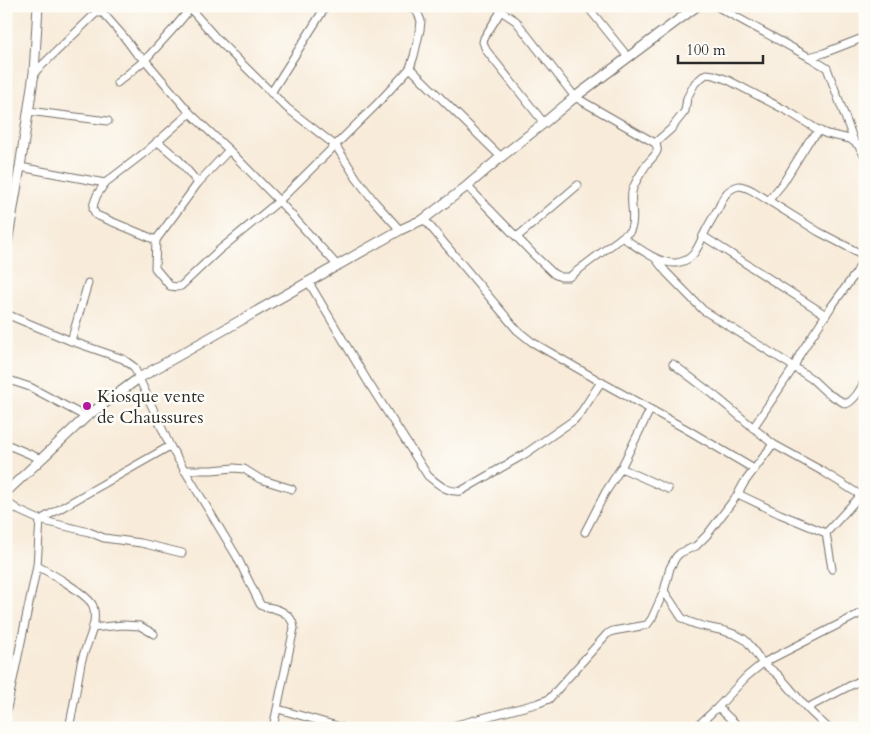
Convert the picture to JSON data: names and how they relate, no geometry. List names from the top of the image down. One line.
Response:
{"places":["Kiosque vente de Chaussures"],"scale_bar":"100 m"}
